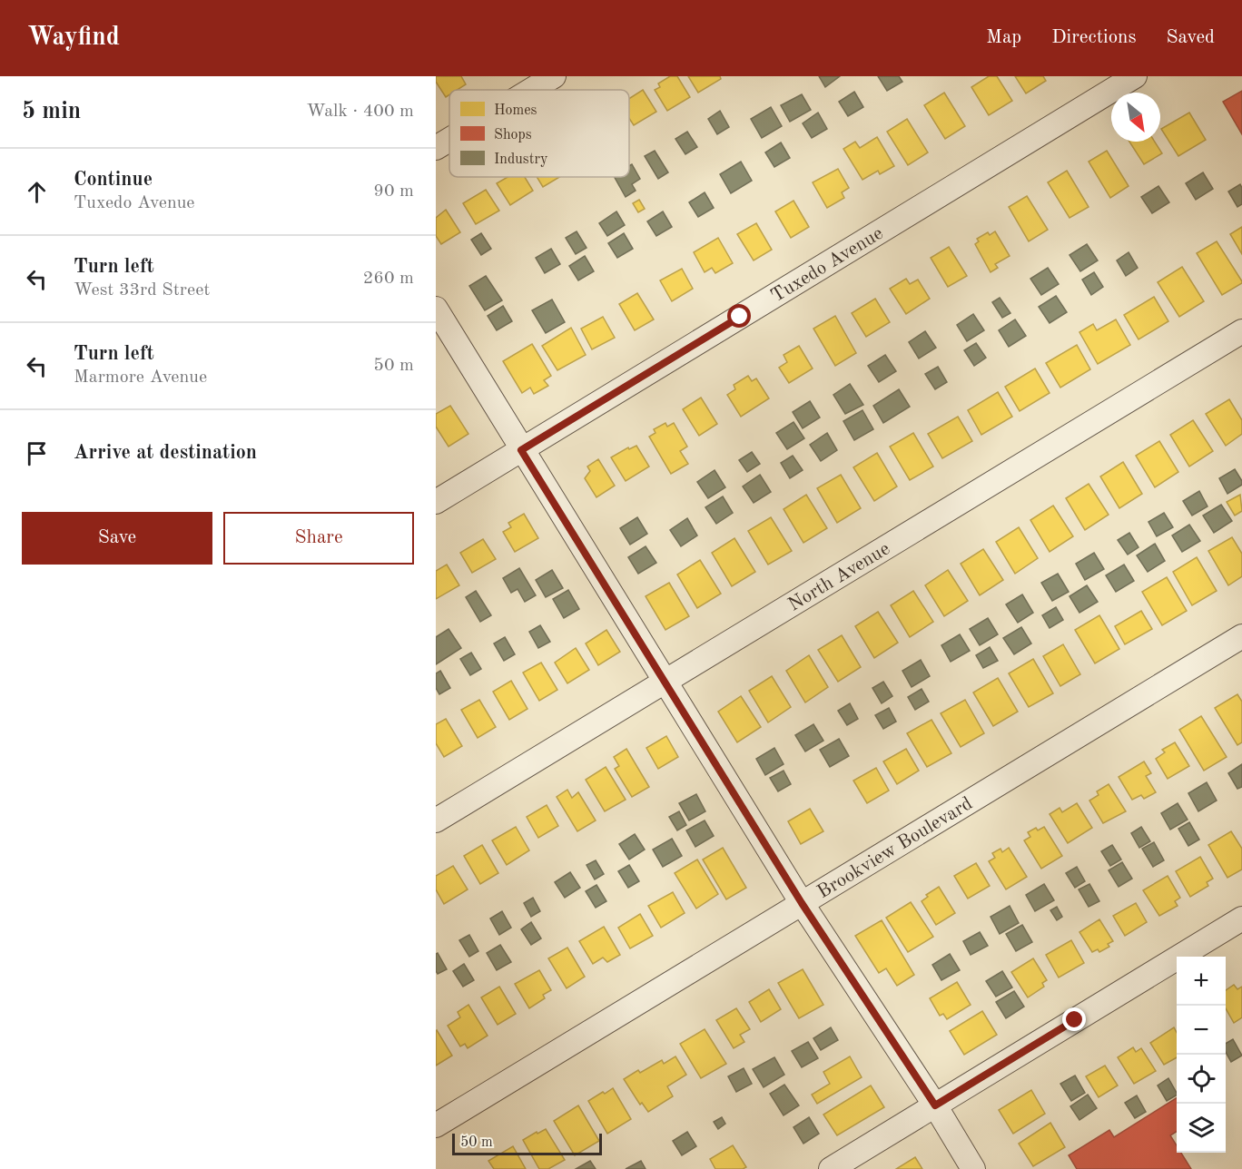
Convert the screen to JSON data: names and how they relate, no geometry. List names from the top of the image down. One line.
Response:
{"streets":{"street":["Tuxedo Avenue","North Avenue","Brookview Boulevard"]},"legend":["Homes","Shops","Industry"],"scale_bar":"50 m","north":"bottom right","page":{"header":"Wayfind","nav":["Map","Directions","Saved"],"heading":["5 min","Walk · 400 m"],"list":[["Continue","Tuxedo Avenue","90 m"],["Turn left","West 33rd Street","260 m"],["Turn left","Marmore Avenue","50 m"],"Arrive at destination"],"buttons":["Save","Share"],"map_buttons":["+","−"],"scale":"50 m"}}
